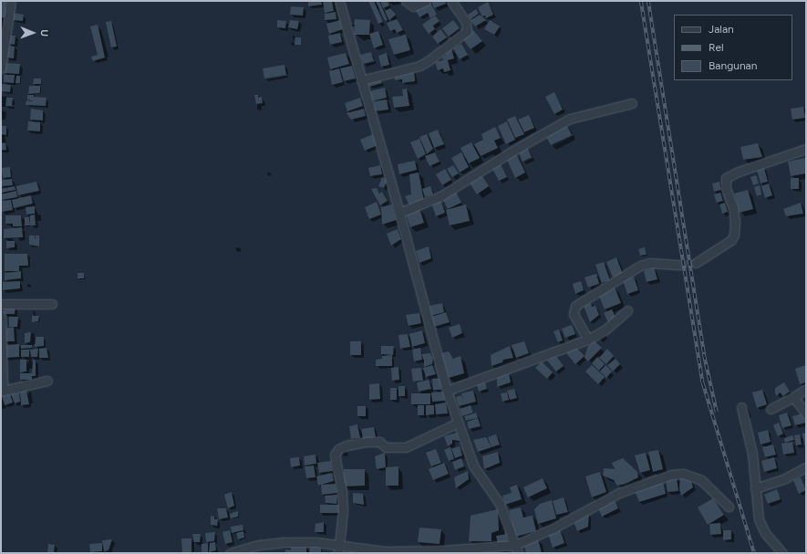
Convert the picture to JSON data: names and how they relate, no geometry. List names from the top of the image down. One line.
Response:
{"legend":["Jalan","Rel","Bangunan"],"north":"right"}
